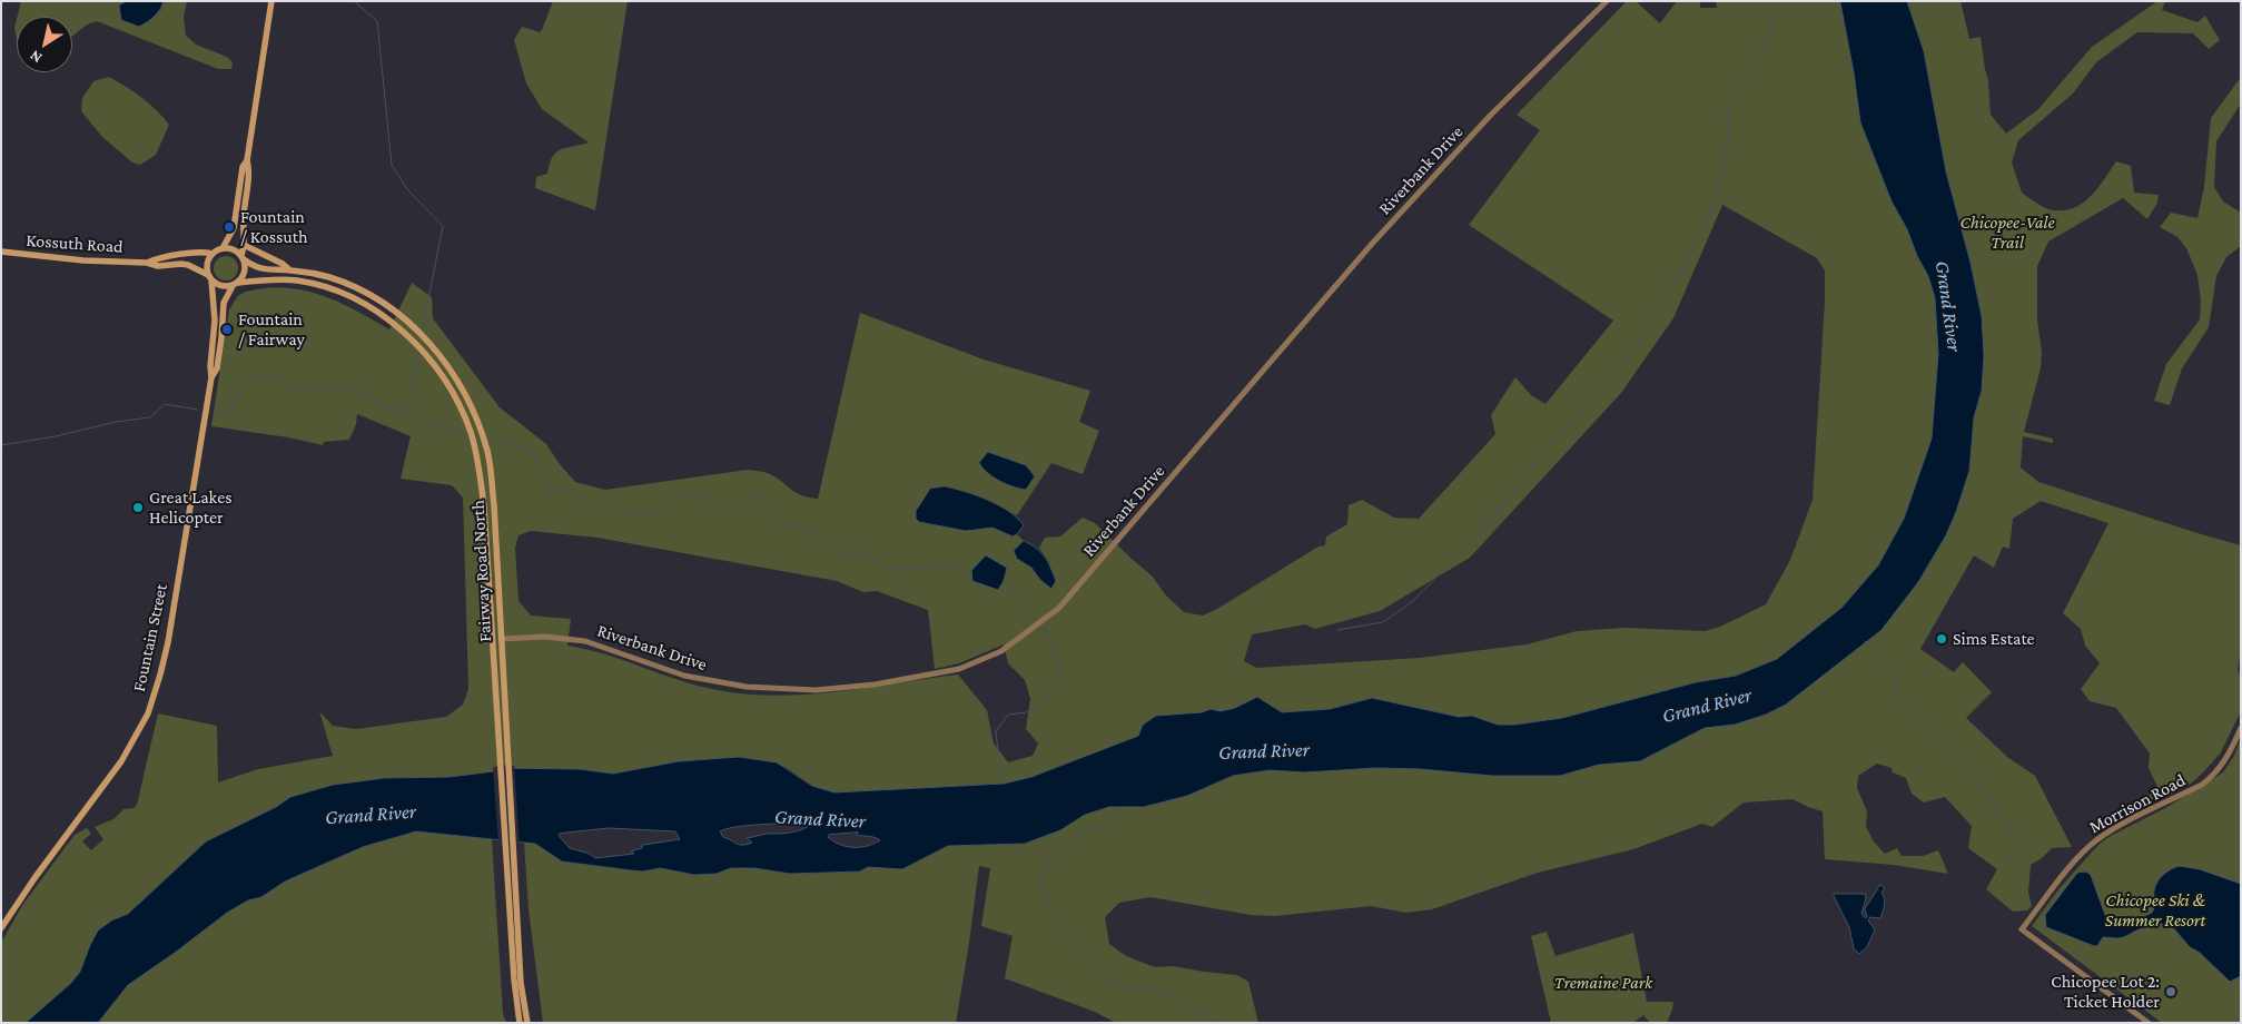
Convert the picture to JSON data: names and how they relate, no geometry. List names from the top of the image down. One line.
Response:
{"streets":{"main road":["Kossuth Road","Fairway Road North","Fountain Street"],"street":["Riverbank Drive","Morrison Road"]},"crossings":[["Riverbank Drive","Fairway Road North"],["Kossuth Road","Fairway Road North"],["Kossuth Road","Fountain Street"],["Fairway Road North","Fountain Street"]],"water":["Grand River"],"parks":["Chicopee-Vale Trail","Chicopee Ski & Summer Resort","Tremaine Park"],"places":["Fountain / Kossuth","Fountain / Fairway","Great Lakes Helicopter","Sims Estate","Chicopee Lot 2: Ticket Holder"],"north":"bottom left"}
